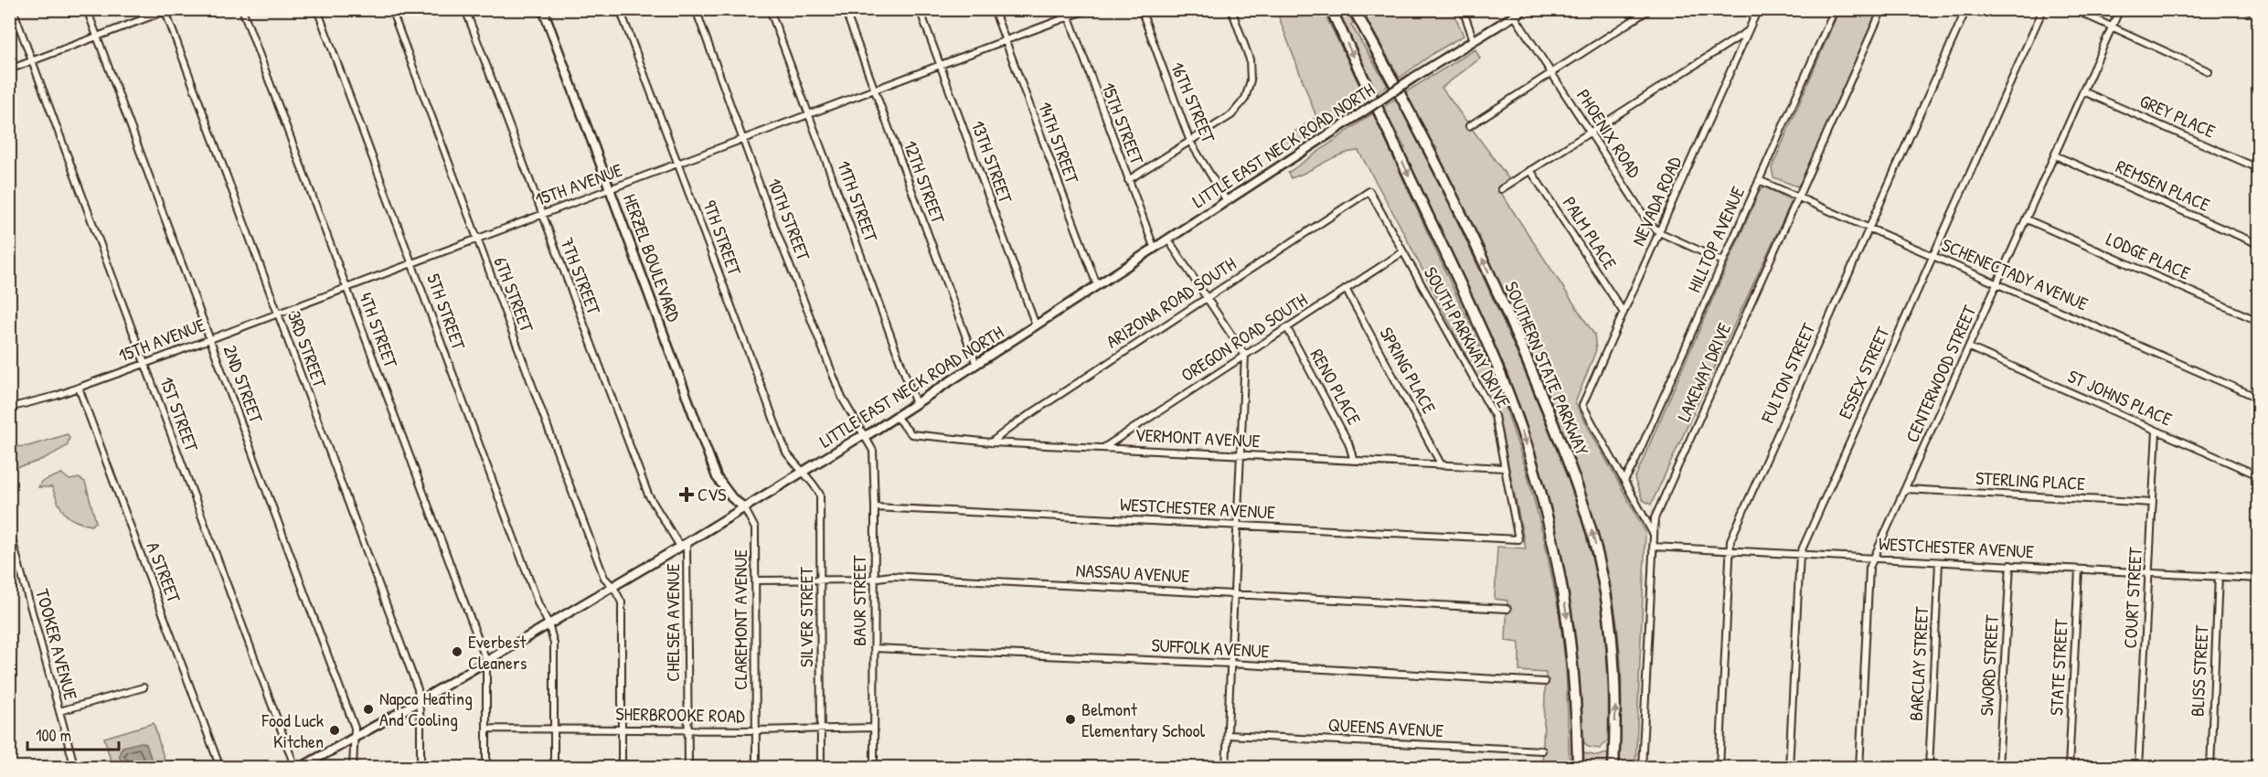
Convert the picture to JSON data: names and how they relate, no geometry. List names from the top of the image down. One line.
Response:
{"streets":{"highway":["SOUTHERN STATE PARKWAY"],"main road":["LITTLE EAST NECK ROAD NORTH","HERZEL BOULEVARD"],"street":["16TH STREET","GREY PLACE","15TH STREET","PHOENIX ROAD","14TH STREET","13TH STREET","12TH STREET","15TH AVENUE","REMSEN PLACE","11TH STREET","NEVADA ROAD","10TH STREET","PALM PLACE","9TH STREET","HILLTOP AVENUE","LODGE PLACE","SCHENECTADY AVENUE","7TH STREET","6TH STREET","ARIZONA ROAD SOUTH","5TH STREET","4TH STREET","OREGON ROAD SOUTH","SOUTH PARKWAY DRIVE","3RD STREET","SPRING PLACE","LAKEWAY DRIVE","FULTON STREET","ESSEX STREET","CENTERWOOD STREET","2ND STREET","RENO PLACE","ST JOHNS PLACE","1ST STREET","VERMONT AVENUE","STERLING PLACE","WESTCHESTER AVENUE","A STREET","NASSAU AVENUE","COURT STREET","BAUR STREET","SILVER STREET","CLAREMONT AVENUE","CHELSEA AVENUE","TOOKER AVENUE","SUFFOLK AVENUE","BARCLAY STREET","SWORD STREET","STATE STREET","BLISS STREET","SHERBROOKE ROAD","QUEENS AVENUE"]},"crossings":[["16TH STREET","LITTLE EAST NECK ROAD NORTH"],["GREY PLACE","CENTERWOOD STREET"],["15TH STREET","LITTLE EAST NECK ROAD NORTH"],["15TH STREET","15TH AVENUE"],["PHOENIX ROAD","LITTLE EAST NECK ROAD NORTH"],["PHOENIX ROAD","NEVADA ROAD"],["PHOENIX ROAD","HILLTOP AVENUE"],["14TH STREET","LITTLE EAST NECK ROAD NORTH"],["14TH STREET","15TH AVENUE"],["LITTLE EAST NECK ROAD NORTH","13TH STREET"],["LITTLE EAST NECK ROAD NORTH","12TH STREET"],["LITTLE EAST NECK ROAD NORTH","11TH STREET"],["LITTLE EAST NECK ROAD NORTH","10TH STREET"],["LITTLE EAST NECK ROAD NORTH","9TH STREET"],["LITTLE EAST NECK ROAD NORTH","HERZEL BOULEVARD"],["LITTLE EAST NECK ROAD NORTH","7TH STREET"],["LITTLE EAST NECK ROAD NORTH","6TH STREET"],["LITTLE EAST NECK ROAD NORTH","5TH STREET"],["LITTLE EAST NECK ROAD NORTH","4TH STREET"],["LITTLE EAST NECK ROAD NORTH","3RD STREET"],["LITTLE EAST NECK ROAD NORTH","2ND STREET"],["LITTLE EAST NECK ROAD NORTH","VERMONT AVENUE"],["LITTLE EAST NECK ROAD NORTH","BAUR STREET"],["LITTLE EAST NECK ROAD NORTH","SILVER STREET"],["LITTLE EAST NECK ROAD NORTH","CLAREMONT AVENUE"],["LITTLE EAST NECK ROAD NORTH","CHELSEA AVENUE"],["13TH STREET","15TH AVENUE"],["12TH STREET","15TH AVENUE"],["15TH AVENUE","11TH STREET"],["15TH AVENUE","10TH STREET"],["15TH AVENUE","9TH STREET"],["15TH AVENUE","HERZEL BOULEVARD"],["15TH AVENUE","7TH STREET"],["15TH AVENUE","6TH STREET"],["15TH AVENUE","5TH STREET"],["15TH AVENUE","4TH STREET"],["15TH AVENUE","3RD STREET"],["15TH AVENUE","2ND STREET"],["15TH AVENUE","1ST STREET"],["15TH AVENUE","A STREET"],["REMSEN PLACE","CENTERWOOD STREET"],["NEVADA ROAD","PALM PLACE"],["NEVADA ROAD","HILLTOP AVENUE"],["10TH STREET","BAUR STREET"],["9TH STREET","SILVER STREET"],["HILLTOP AVENUE","SCHENECTADY AVENUE"],["LODGE PLACE","CENTERWOOD STREET"],["HERZEL BOULEVARD","CLAREMONT AVENUE"],["SCHENECTADY AVENUE","LAKEWAY DRIVE"],["SCHENECTADY AVENUE","FULTON STREET"],["SCHENECTADY AVENUE","ESSEX STREET"],["SCHENECTADY AVENUE","CENTERWOOD STREET"],["7TH STREET","CHELSEA AVENUE"],["6TH STREET","SHERBROOKE ROAD"],["ARIZONA ROAD SOUTH","SOUTH PARKWAY DRIVE"],["ARIZONA ROAD SOUTH","VERMONT AVENUE"],["5TH STREET","SHERBROOKE ROAD"],["OREGON ROAD SOUTH","SOUTH PARKWAY DRIVE"],["OREGON ROAD SOUTH","SPRING PLACE"],["OREGON ROAD SOUTH","RENO PLACE"],["OREGON ROAD SOUTH","VERMONT AVENUE"],["SOUTH PARKWAY DRIVE","VERMONT AVENUE"],["SOUTH PARKWAY DRIVE","WESTCHESTER AVENUE"],["SPRING PLACE","VERMONT AVENUE"],["LAKEWAY DRIVE","WESTCHESTER AVENUE"],["FULTON STREET","WESTCHESTER AVENUE"],["ESSEX STREET","WESTCHESTER AVENUE"],["CENTERWOOD STREET","ST JOHNS PLACE"],["CENTERWOOD STREET","STERLING PLACE"],["CENTERWOOD STREET","WESTCHESTER AVENUE"],["RENO PLACE","VERMONT AVENUE"],["ST JOHNS PLACE","COURT STREET"],["STERLING PLACE","COURT STREET"],["WESTCHESTER AVENUE","COURT STREET"],["WESTCHESTER AVENUE","BAUR STREET"],["WESTCHESTER AVENUE","BARCLAY STREET"],["WESTCHESTER AVENUE","SWORD STREET"],["WESTCHESTER AVENUE","STATE STREET"],["WESTCHESTER AVENUE","BLISS STREET"],["NASSAU AVENUE","BAUR STREET"],["NASSAU AVENUE","SILVER STREET"],["NASSAU AVENUE","CLAREMONT AVENUE"],["BAUR STREET","SUFFOLK AVENUE"],["BAUR STREET","SHERBROOKE ROAD"],["SILVER STREET","SHERBROOKE ROAD"],["CLAREMONT AVENUE","SHERBROOKE ROAD"],["CHELSEA AVENUE","SHERBROOKE ROAD"]],"places":{"health":["CVS"],"other":["Everbest Cleaners","Napco Heating And Cooling","Belmont Elementary School","Food Luck Kitchen"]},"scale_bar":"100 m"}
